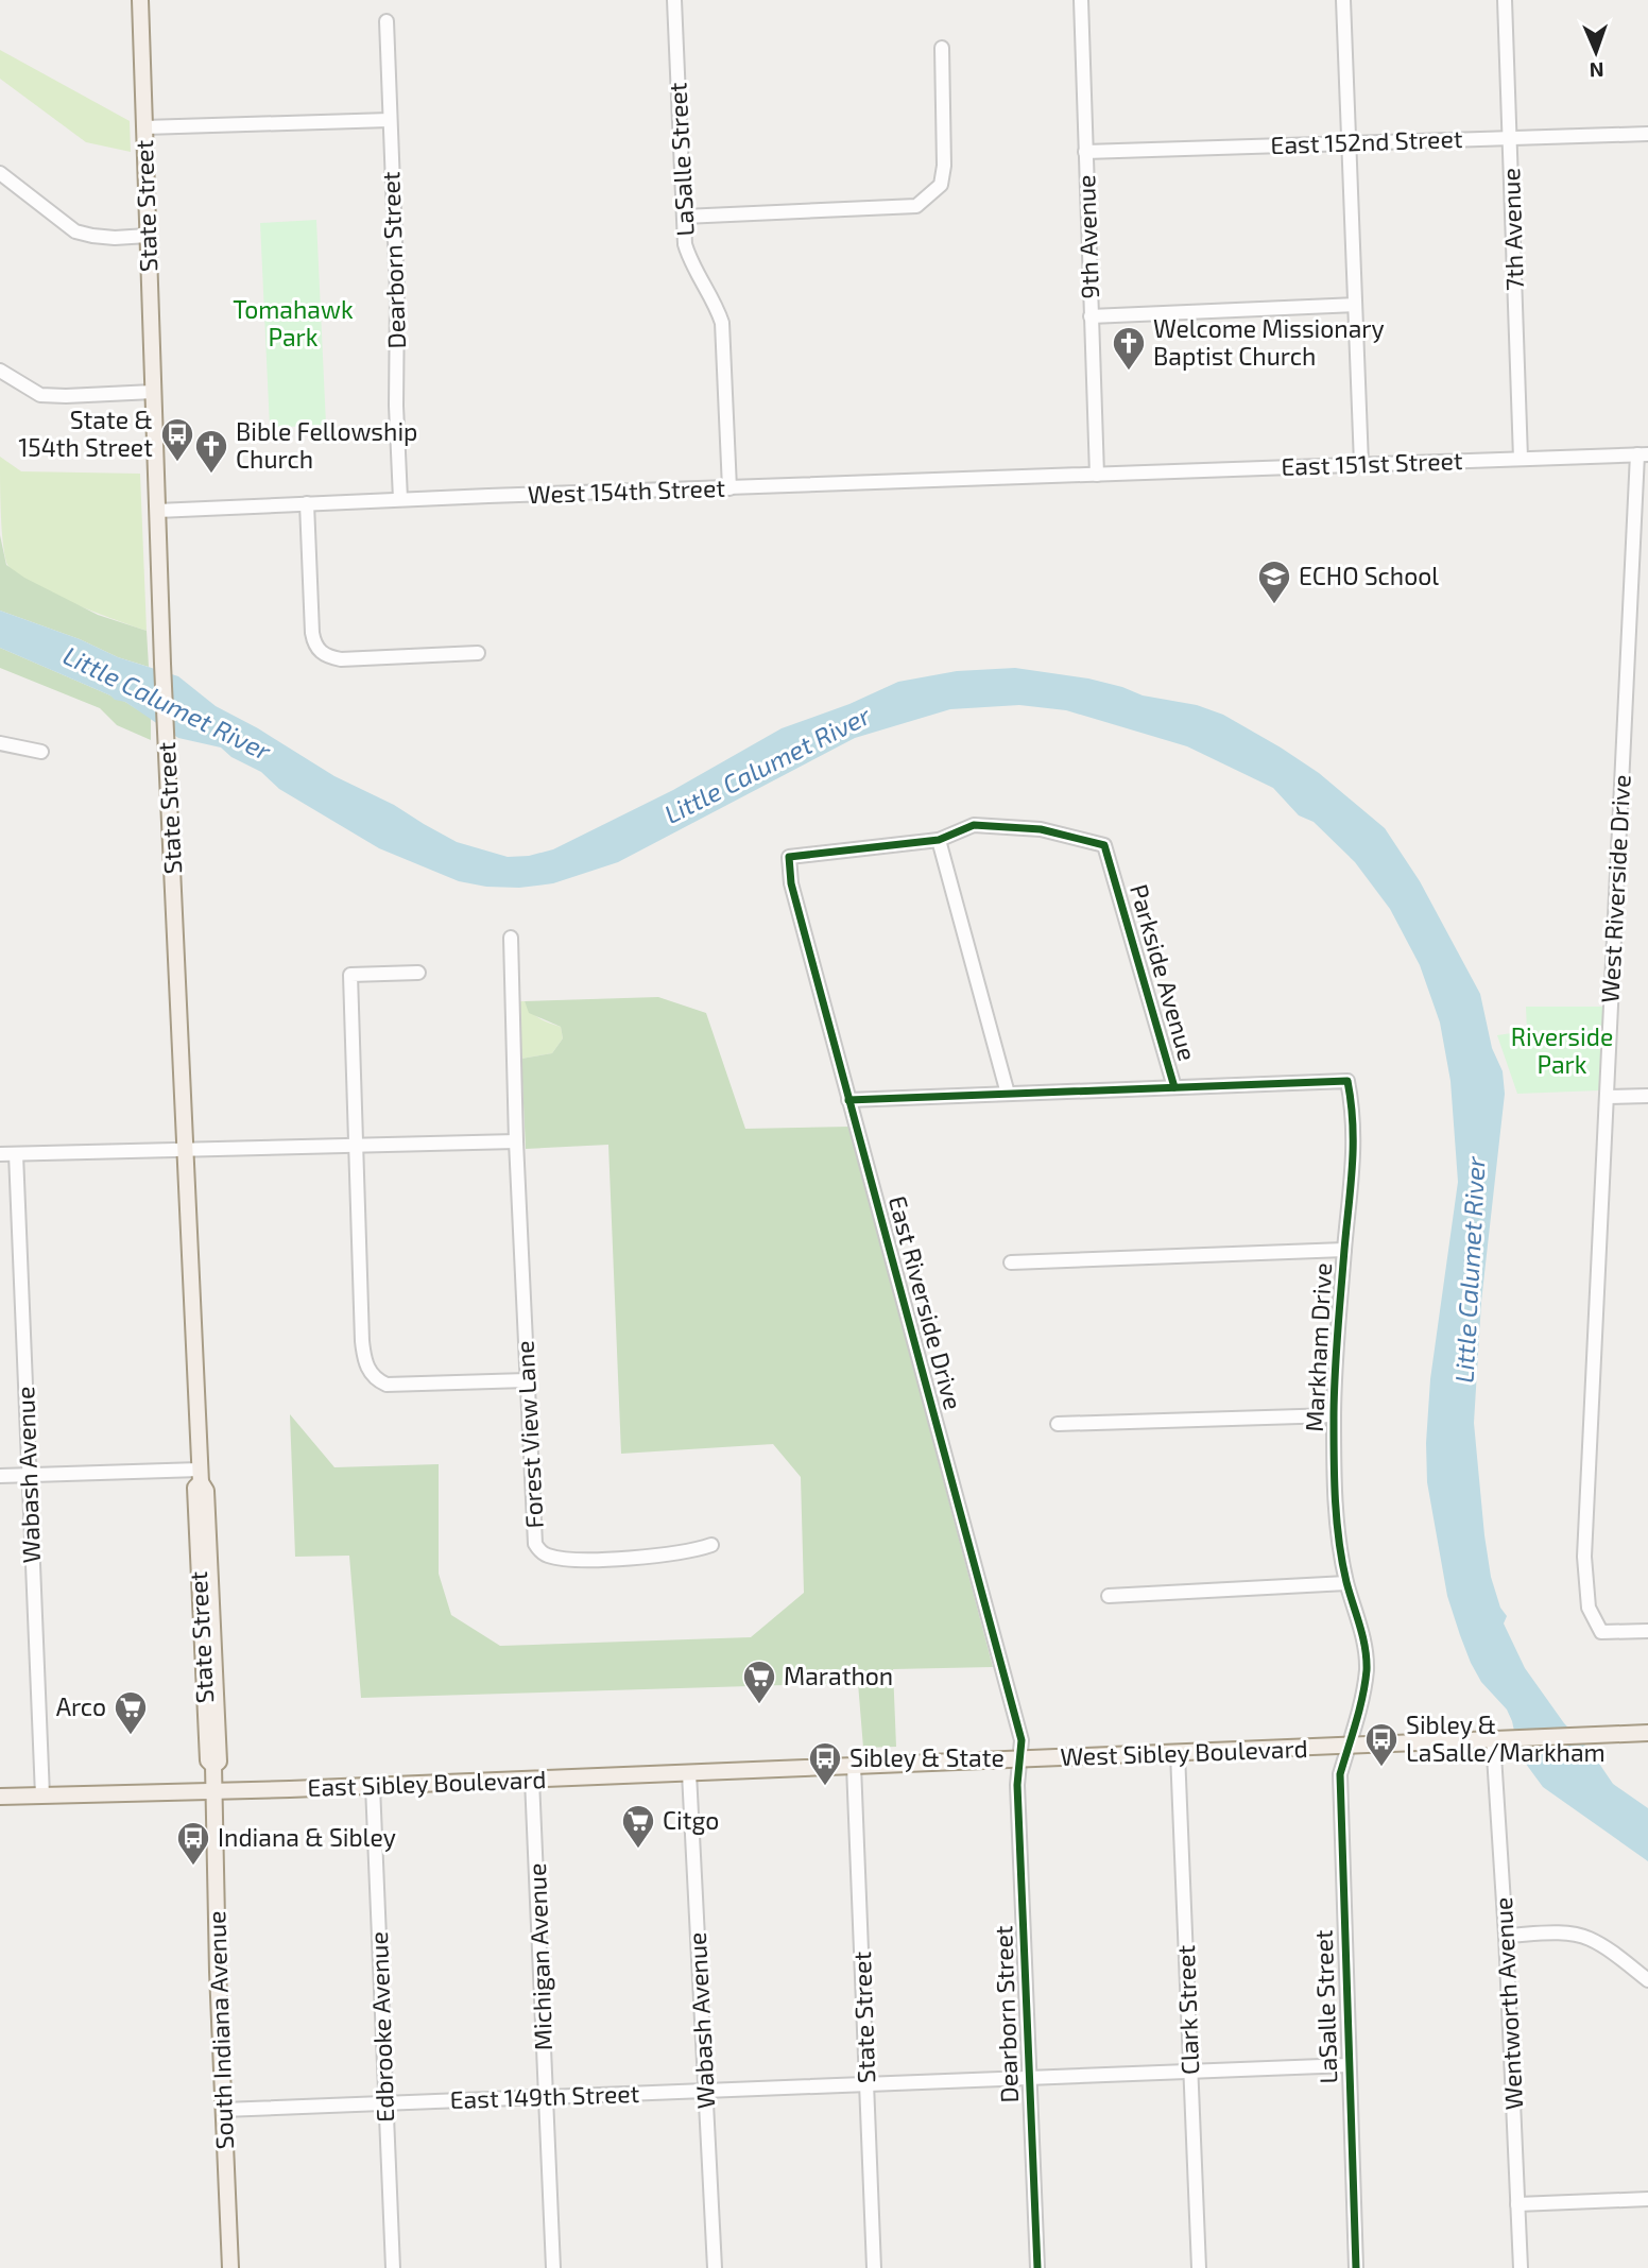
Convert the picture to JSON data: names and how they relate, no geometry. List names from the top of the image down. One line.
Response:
{"streets":{"main road":["State Street","West Sibley Boulevard","East Sibley Boulevard","South Indiana Avenue"],"street":["East 152nd Street","LaSalle Street","7th Avenue","9th Avenue","Dearborn Street","East 151st Street","West 154th Street","West Riverside Drive","Parkside Avenue","East Riverside Drive","Markham Drive","Forest View Lane","Wabash Avenue","Michigan Avenue","Wentworth Avenue","Clark Street","Edbrooke Avenue","East 149th Street"]},"crossings":[["East 152nd Street","7th Avenue"],["East 152nd Street","9th Avenue"],["LaSalle Street","West 154th Street"],["LaSalle Street","Markham Drive"],["LaSalle Street","West Sibley Boulevard"],["LaSalle Street","East 149th Street"],["State Street","West 154th Street"],["State Street","West Sibley Boulevard"],["State Street","East Sibley Boulevard"],["State Street","South Indiana Avenue"],["State Street","East 149th Street"],["7th Avenue","East 151st Street"],["9th Avenue","East 151st Street"],["9th Avenue","West 154th Street"],["Dearborn Street","West 154th Street"],["Dearborn Street","East Riverside Drive"],["Dearborn Street","West Sibley Boulevard"],["Dearborn Street","East 149th Street"],["East 151st Street","West 154th Street"],["East 151st Street","West Riverside Drive"],["Parkside Avenue","East Riverside Drive"],["Parkside Avenue","Markham Drive"],["East Riverside Drive","West Sibley Boulevard"],["Markham Drive","West Sibley Boulevard"],["Wabash Avenue","East Sibley Boulevard"],["Wabash Avenue","East 149th Street"],["West Sibley Boulevard","East Sibley Boulevard"],["West Sibley Boulevard","Wentworth Avenue"],["West Sibley Boulevard","Clark Street"],["East Sibley Boulevard","Michigan Avenue"],["East Sibley Boulevard","Edbrooke Avenue"],["East Sibley Boulevard","South Indiana Avenue"],["Michigan Avenue","East 149th Street"],["Clark Street","East 149th Street"],["Edbrooke Avenue","East 149th Street"],["South Indiana Avenue","East 149th Street"]],"water":["Little Calumet River"],"parks":["Tomahawk Park","Riverside Park"],"places":{"church":["Welcome Missionary Baptist Church","Bible Fellowship Church"],"bus stop":["State & 154th Street","Sibley & LaSalle/Markham","Sibley & State","Indiana & Sibley"],"school or university":["ECHO School"],"supermarket":["Marathon","Arco","Citgo"]},"north":"bottom"}
